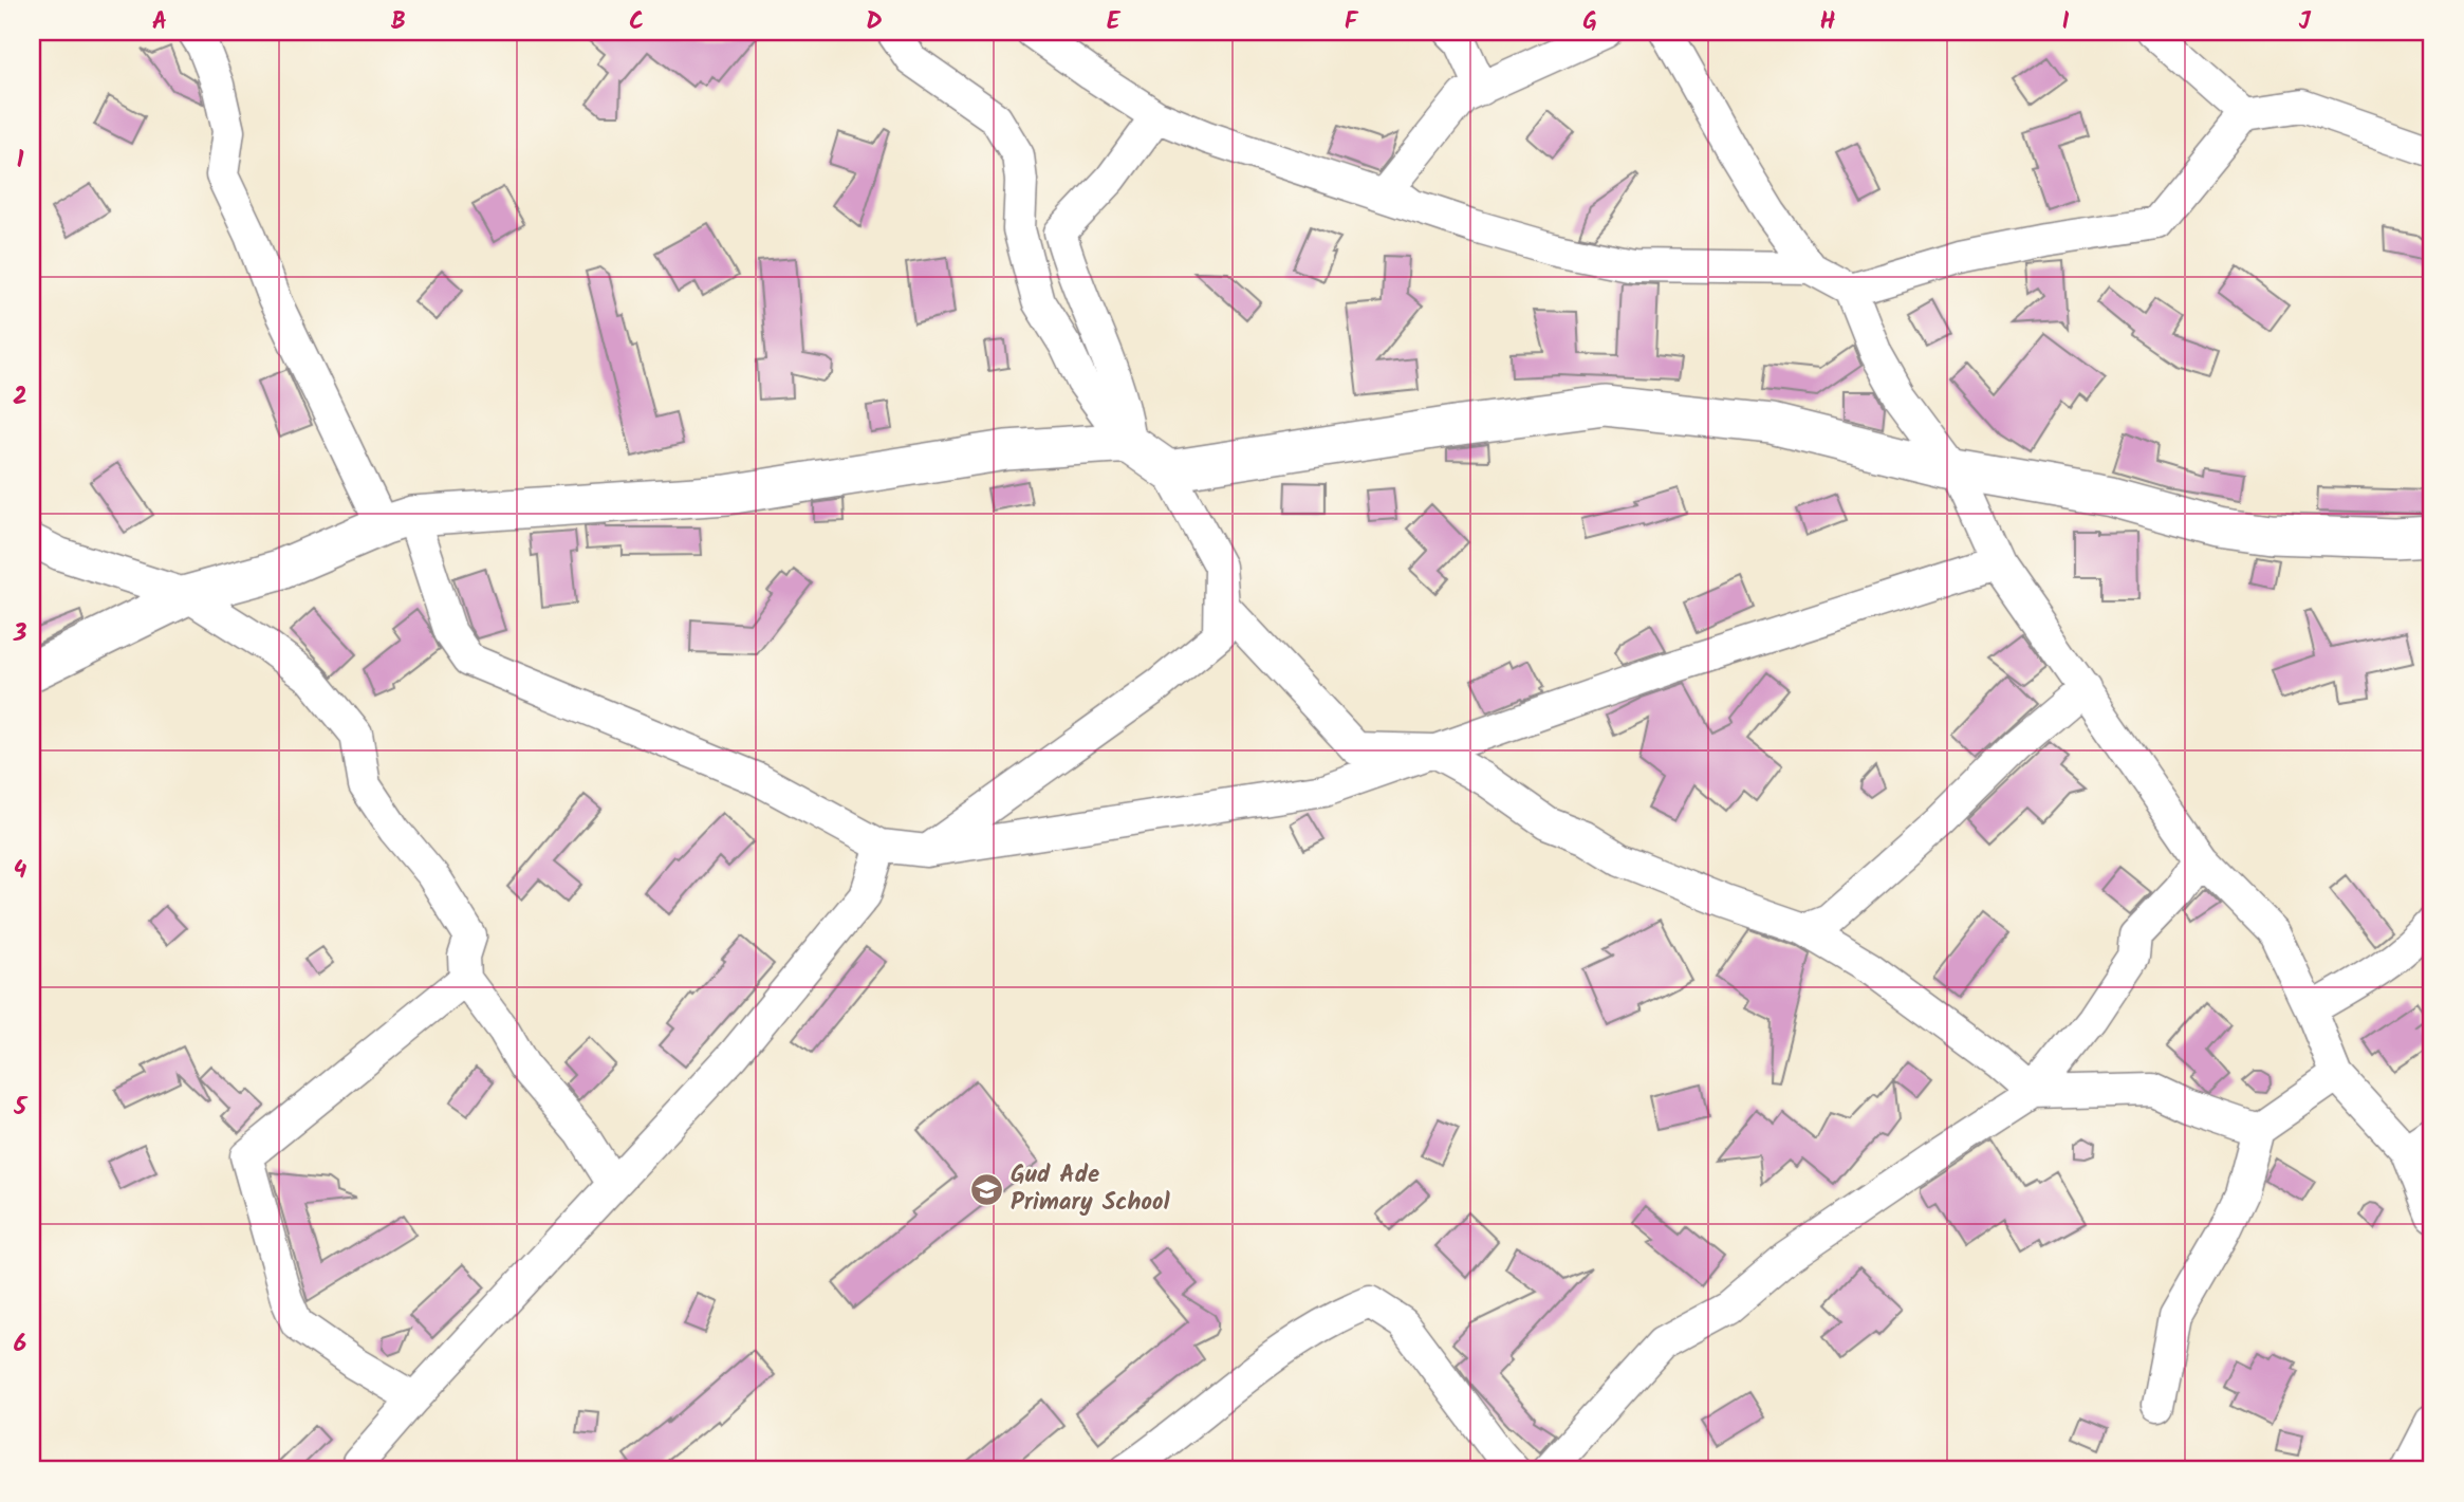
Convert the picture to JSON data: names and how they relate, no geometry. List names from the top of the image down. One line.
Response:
{"places":{"school or university":["Gud Ade Primary School"]},"grid":{"columns":["A","B","C","D","E","F","G","H","I","J"],"rows":["1","2","3","4","5","6"]}}
